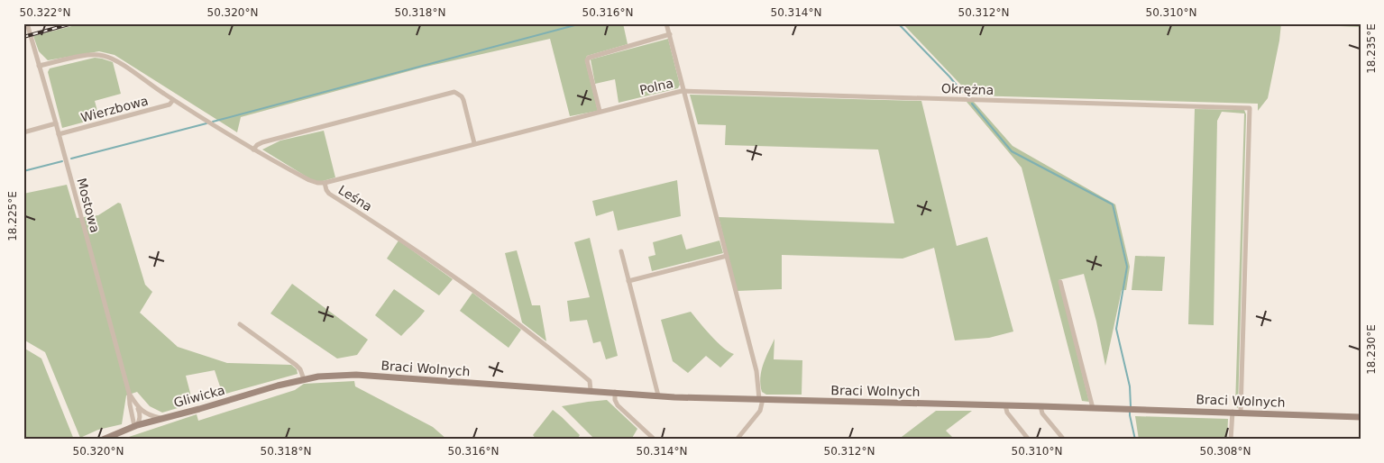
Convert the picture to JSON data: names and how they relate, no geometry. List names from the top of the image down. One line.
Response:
{"streets":{"main road":["Braci Wolnych","Gliwicka"],"street":["Polna","Okrężna","Wierzbowa","Leśna","Mostowa"]},"crossings":[["Polna","Okrężna"],["Polna","Leśna"],["Polna","Braci Wolnych"],["Okrężna","Braci Wolnych"],["Wierzbowa","Leśna"],["Wierzbowa","Mostowa"],["Leśna","Mostowa"],["Leśna","Braci Wolnych"],["Mostowa","Gliwicka"],["Braci Wolnych","Gliwicka"]],"coordinates":["50.322°N","50.320°N","50.318°N","50.316°N","50.314°N","50.312°N","50.310°N","18.235°E","18.225°E","18.230°E","50.308°N"]}
